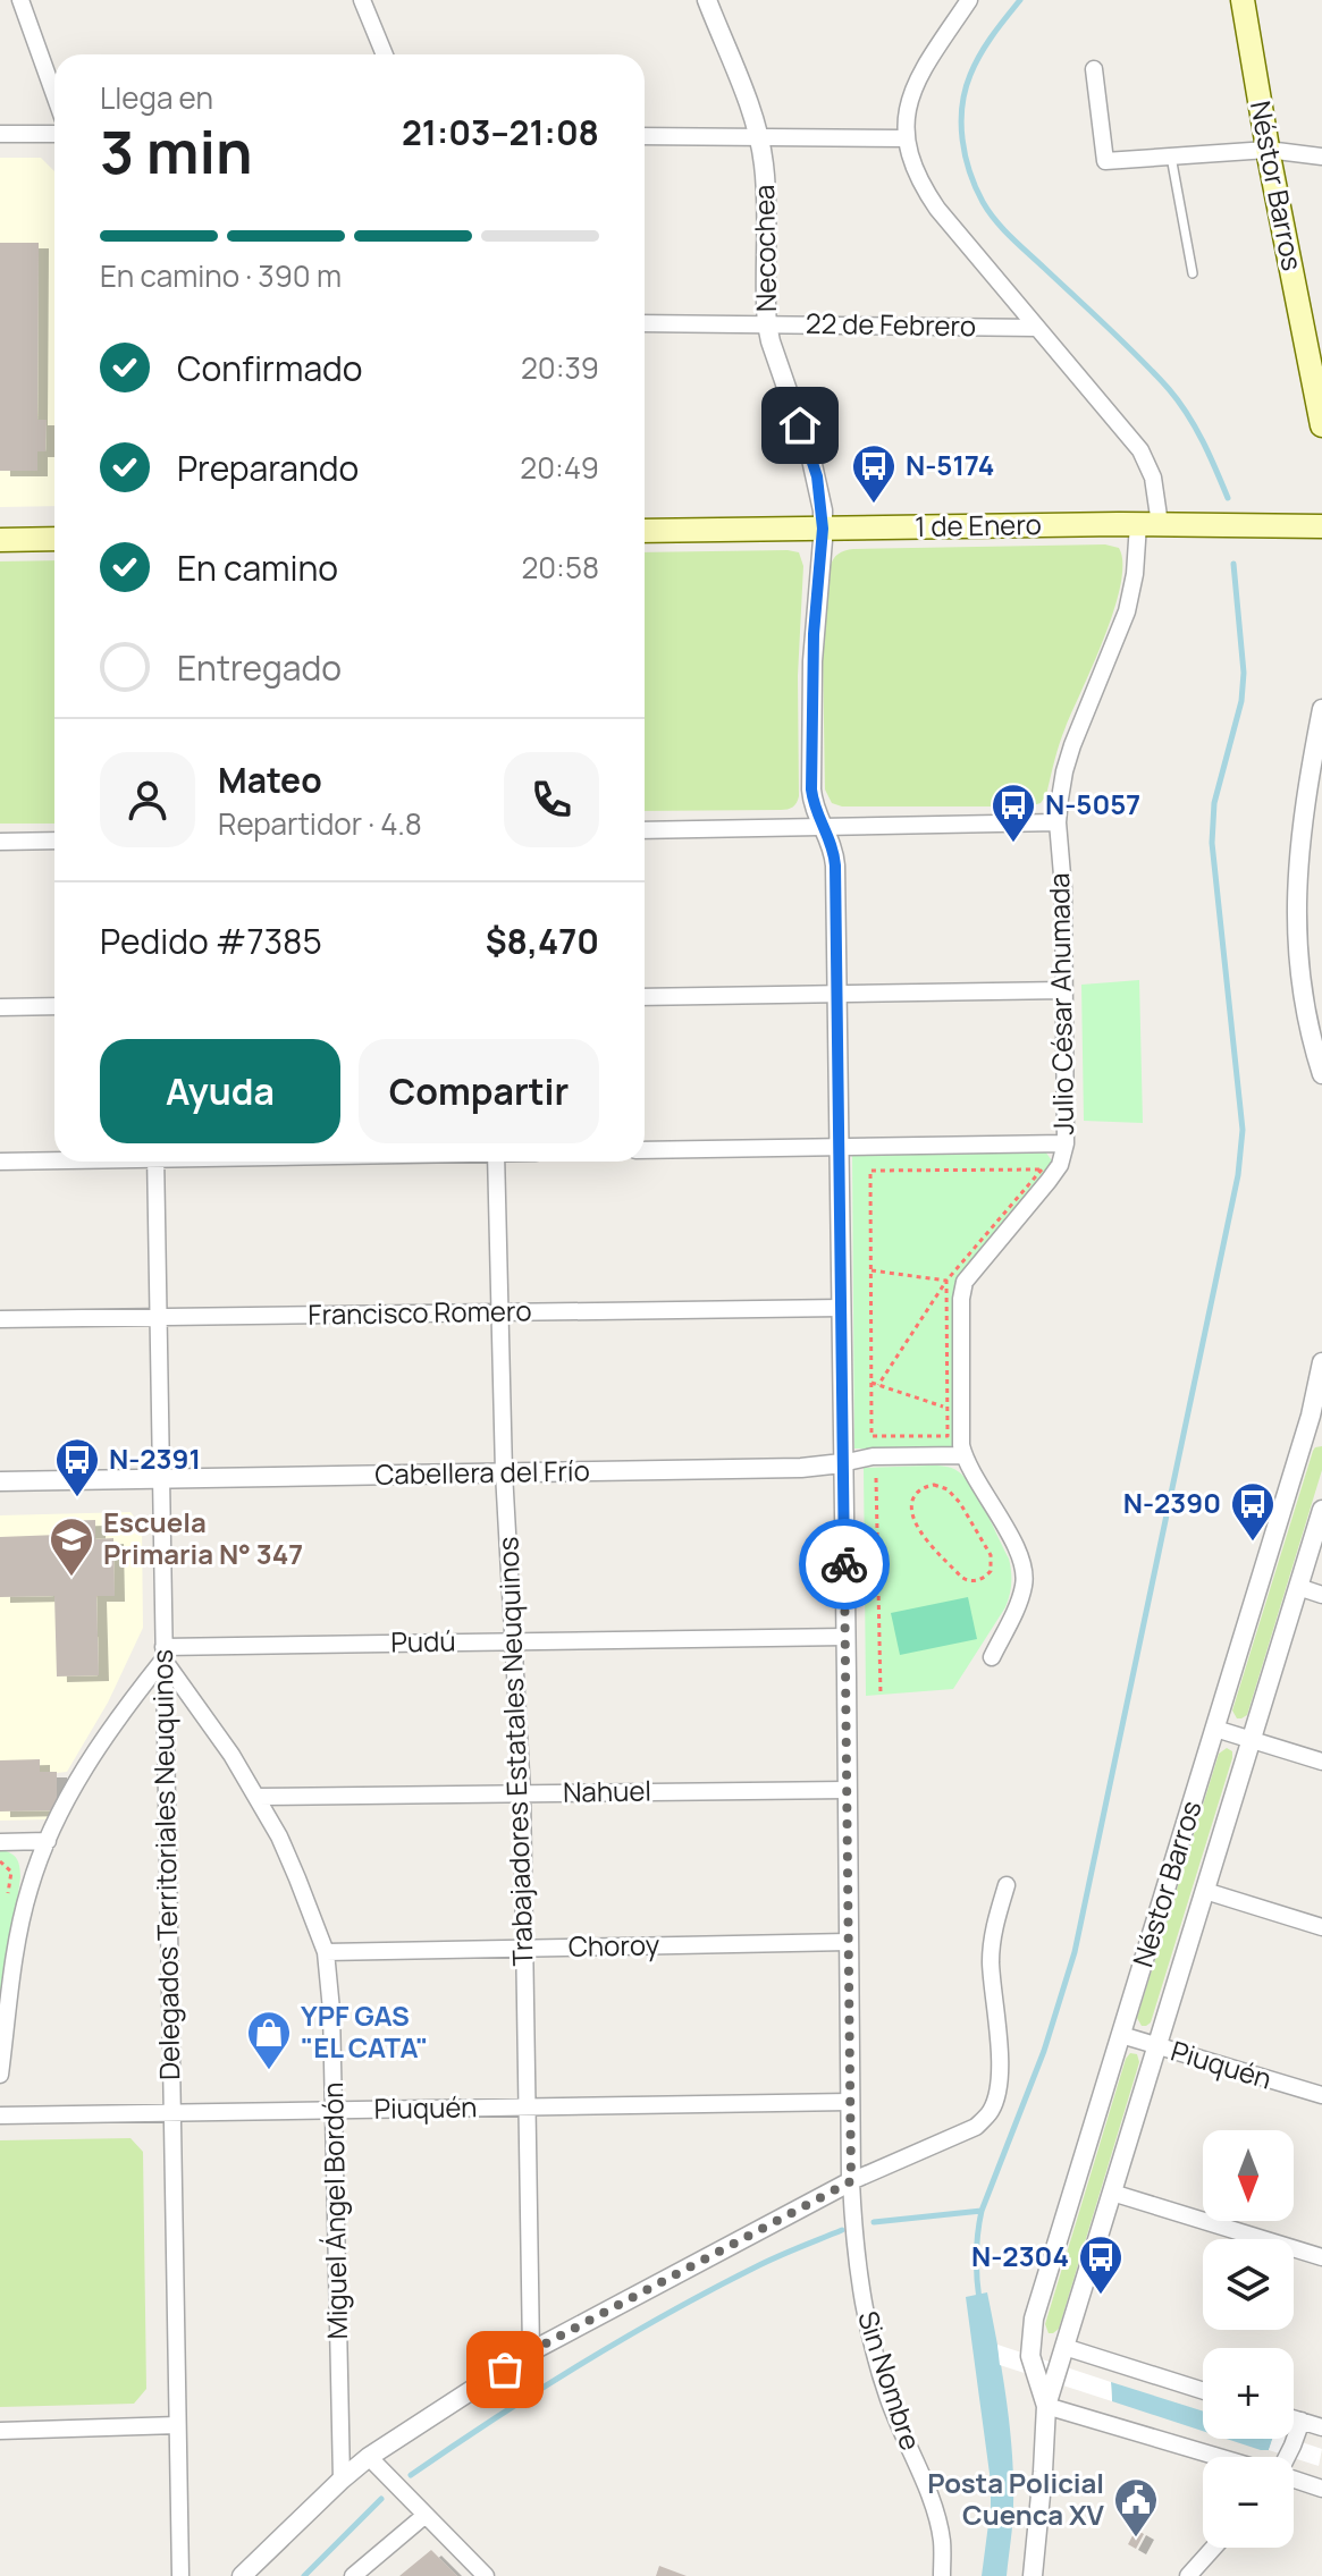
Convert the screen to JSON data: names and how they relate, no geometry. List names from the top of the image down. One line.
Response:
{"streets":{"main road":["Néstor Barros","1 de Enero"],"street":["Necochea","22 de Febrero","Julio César Ahumada","Francisco Romero","Cabellera del Frío","Pudú","Trabajadores Estatales Neuquinos","Nahuel","Delegados Territoriales Neuquinos","Choroy","Piuquén","Miguel Ángel Bordón","Sin Nombre"]},"crossings":[["Néstor Barros","Piuquén"],["Necochea","22 de Febrero"],["Necochea","1 de Enero"],["Necochea","Francisco Romero"],["Necochea","Cabellera del Frío"],["Necochea","Pudú"],["Necochea","Nahuel"],["Necochea","Choroy"],["Necochea","Piuquén"],["Necochea","Sin Nombre"],["22 de Febrero","Julio César Ahumada"],["1 de Enero","Julio César Ahumada"],["Julio César Ahumada","Cabellera del Frío"],["Francisco Romero","Trabajadores Estatales Neuquinos"],["Francisco Romero","Delegados Territoriales Neuquinos"],["Cabellera del Frío","Trabajadores Estatales Neuquinos"],["Cabellera del Frío","Delegados Territoriales Neuquinos"],["Pudú","Trabajadores Estatales Neuquinos"],["Pudú","Delegados Territoriales Neuquinos"],["Pudú","Miguel Ángel Bordón"],["Trabajadores Estatales Neuquinos","Nahuel"],["Trabajadores Estatales Neuquinos","Choroy"],["Trabajadores Estatales Neuquinos","Piuquén"],["Nahuel","Miguel Ángel Bordón"],["Delegados Territoriales Neuquinos","Piuquén"],["Delegados Territoriales Neuquinos","Miguel Ángel Bordón"],["Choroy","Miguel Ángel Bordón"],["Piuquén","Miguel Ángel Bordón"]],"places":{"bus stop":["N-5174","N-5057","N-2391","N-2390","N-2304"],"school or university":["Escuela Primaria N° 347"],"shop":["YPF GAS \"EL CATA\""],"public building":["Posta Policial Cuenca XV"]},"north":"bottom","page":{"heading":["3 min","Llega en","21:03–21:08"],"panel":["Mateo","Repartidor · 4.8","Pedido #7385","$8,470"],"bar":"En camino · 390 m","list":[["Confirmado","20:39"],["Preparando","20:49"],["En camino","20:58"],"Entregado"],"buttons":["Ayuda","Compartir"],"map_buttons":["+","−"]}}
